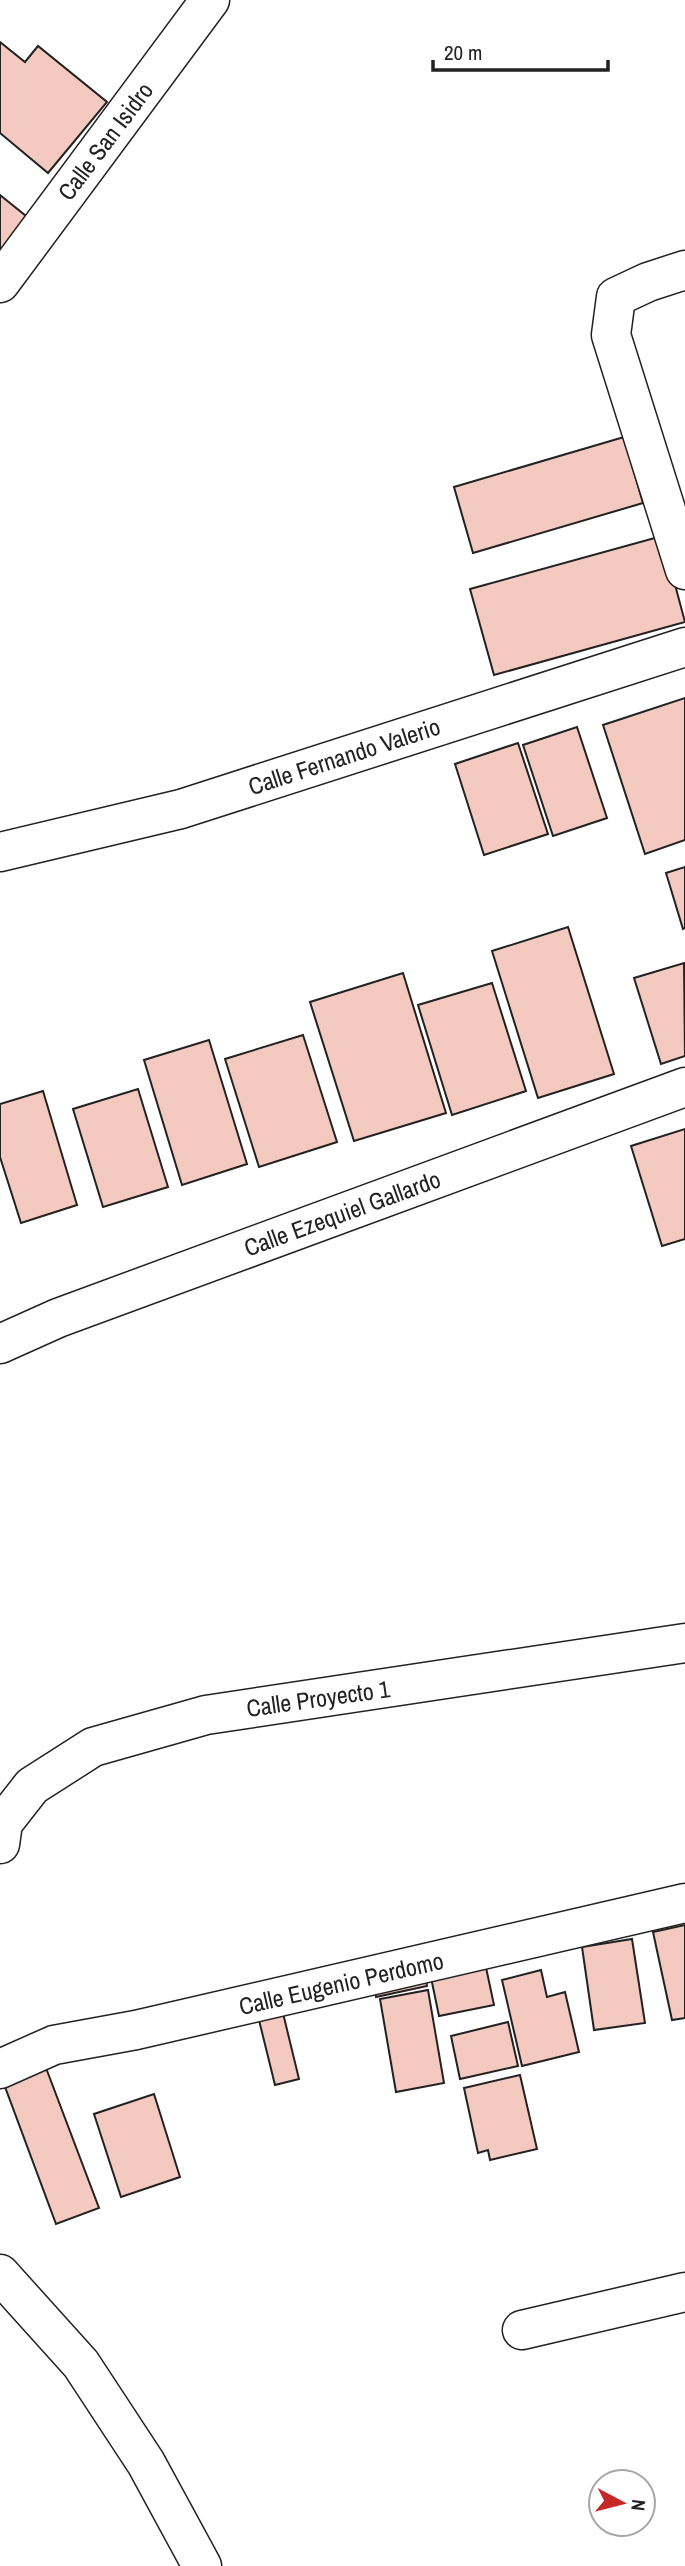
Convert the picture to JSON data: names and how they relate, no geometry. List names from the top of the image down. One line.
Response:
{"streets":{"street":["Calle San Isidro","Calle Fernando Valerio","Calle Ezequiel Gallardo","Calle Proyecto 1","Calle Eugenio Perdomo"]},"scale_bar":"20 m","north":"right"}
